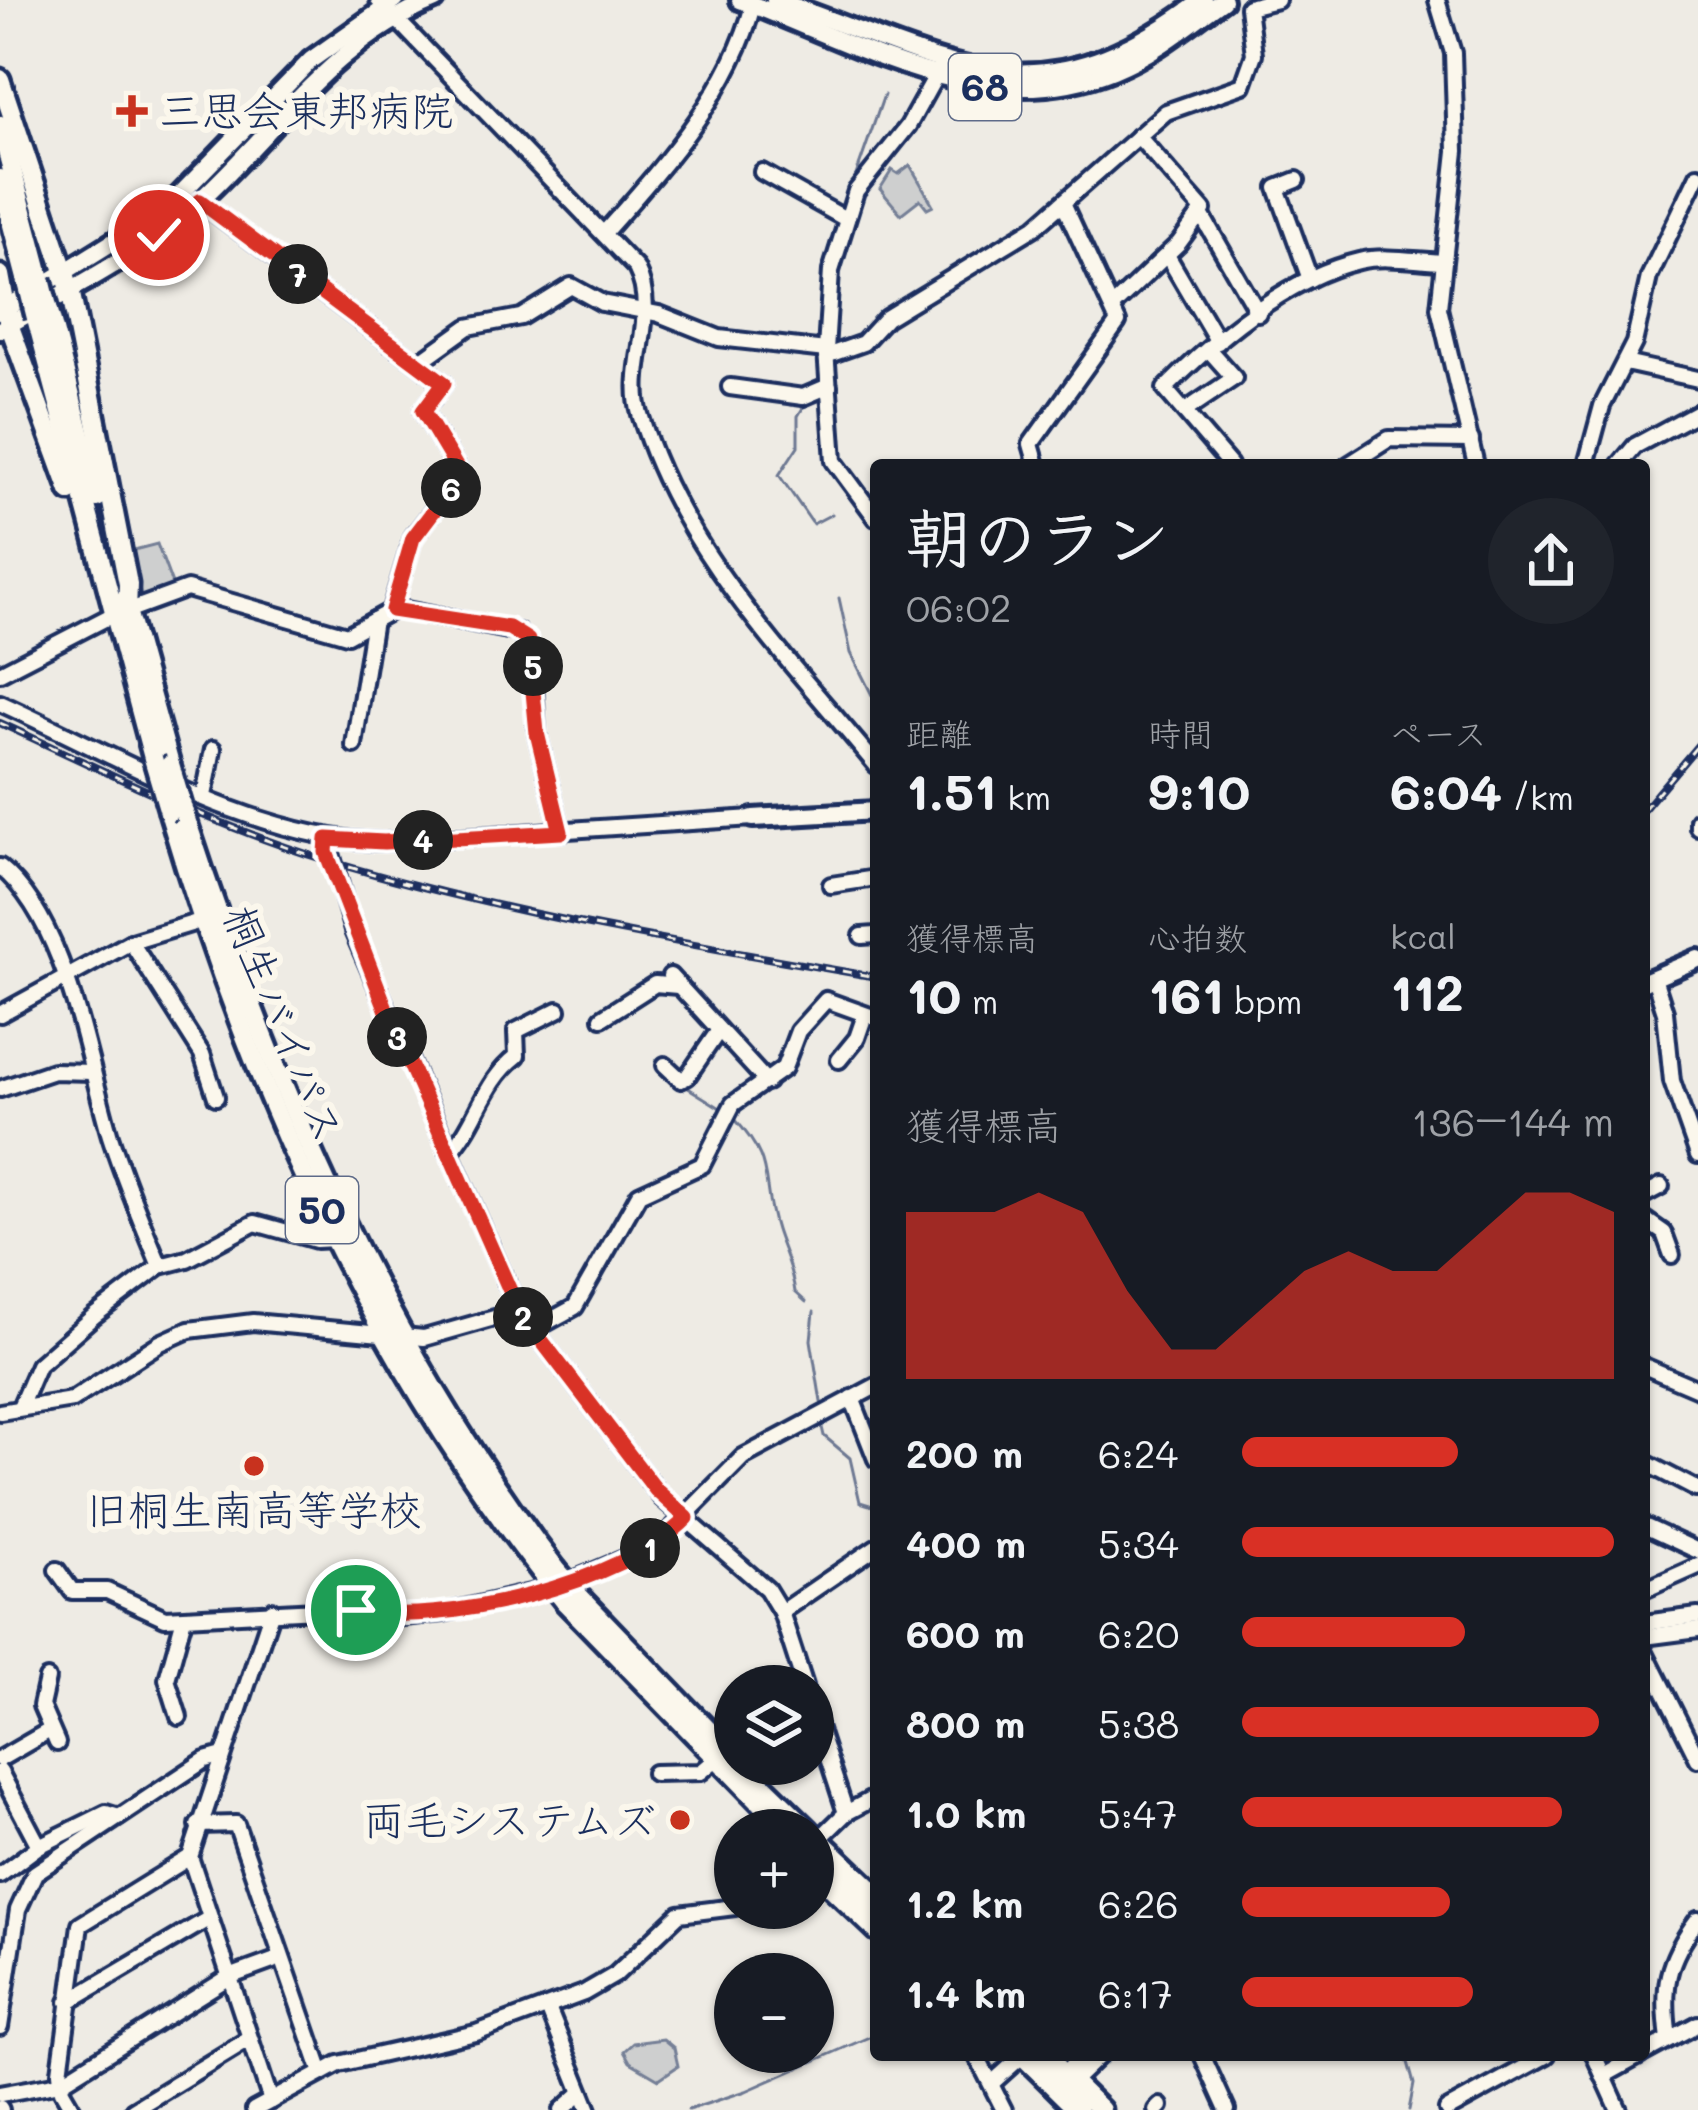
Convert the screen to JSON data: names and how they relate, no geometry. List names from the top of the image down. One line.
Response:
{"streets":{"highway":["桐生バイパス","50"],"main road":["68"]},"crossings":[["桐生バイパス","50"]],"places":{"health":["三思会東邦病院"],"other":["旧桐生南高等学校","両毛システムズ"]},"page":{"pins":["7","6","5","4","3","2","1"],"heading":["朝のラン","06:02"],"stats":[["距離","1.51 km"],["時間","9:10"],["ペース","6:04 /km"],["獲得標高","10 m"],["心拍数","161 bpm"],["kcal","112"]],"chart":["獲得標高","136–144 m"],"list":[{"name":"200 m","note":"6:24"},{"name":"400 m","note":"5:34"},{"name":"600 m","note":"6:20"},{"name":"800 m","note":"5:38"},{"name":"1.0 km","note":"5:47"},{"name":"1.2 km","note":"6:26"},{"name":"1.4 km","note":"6:17"}],"map_buttons":["+","−"]}}
